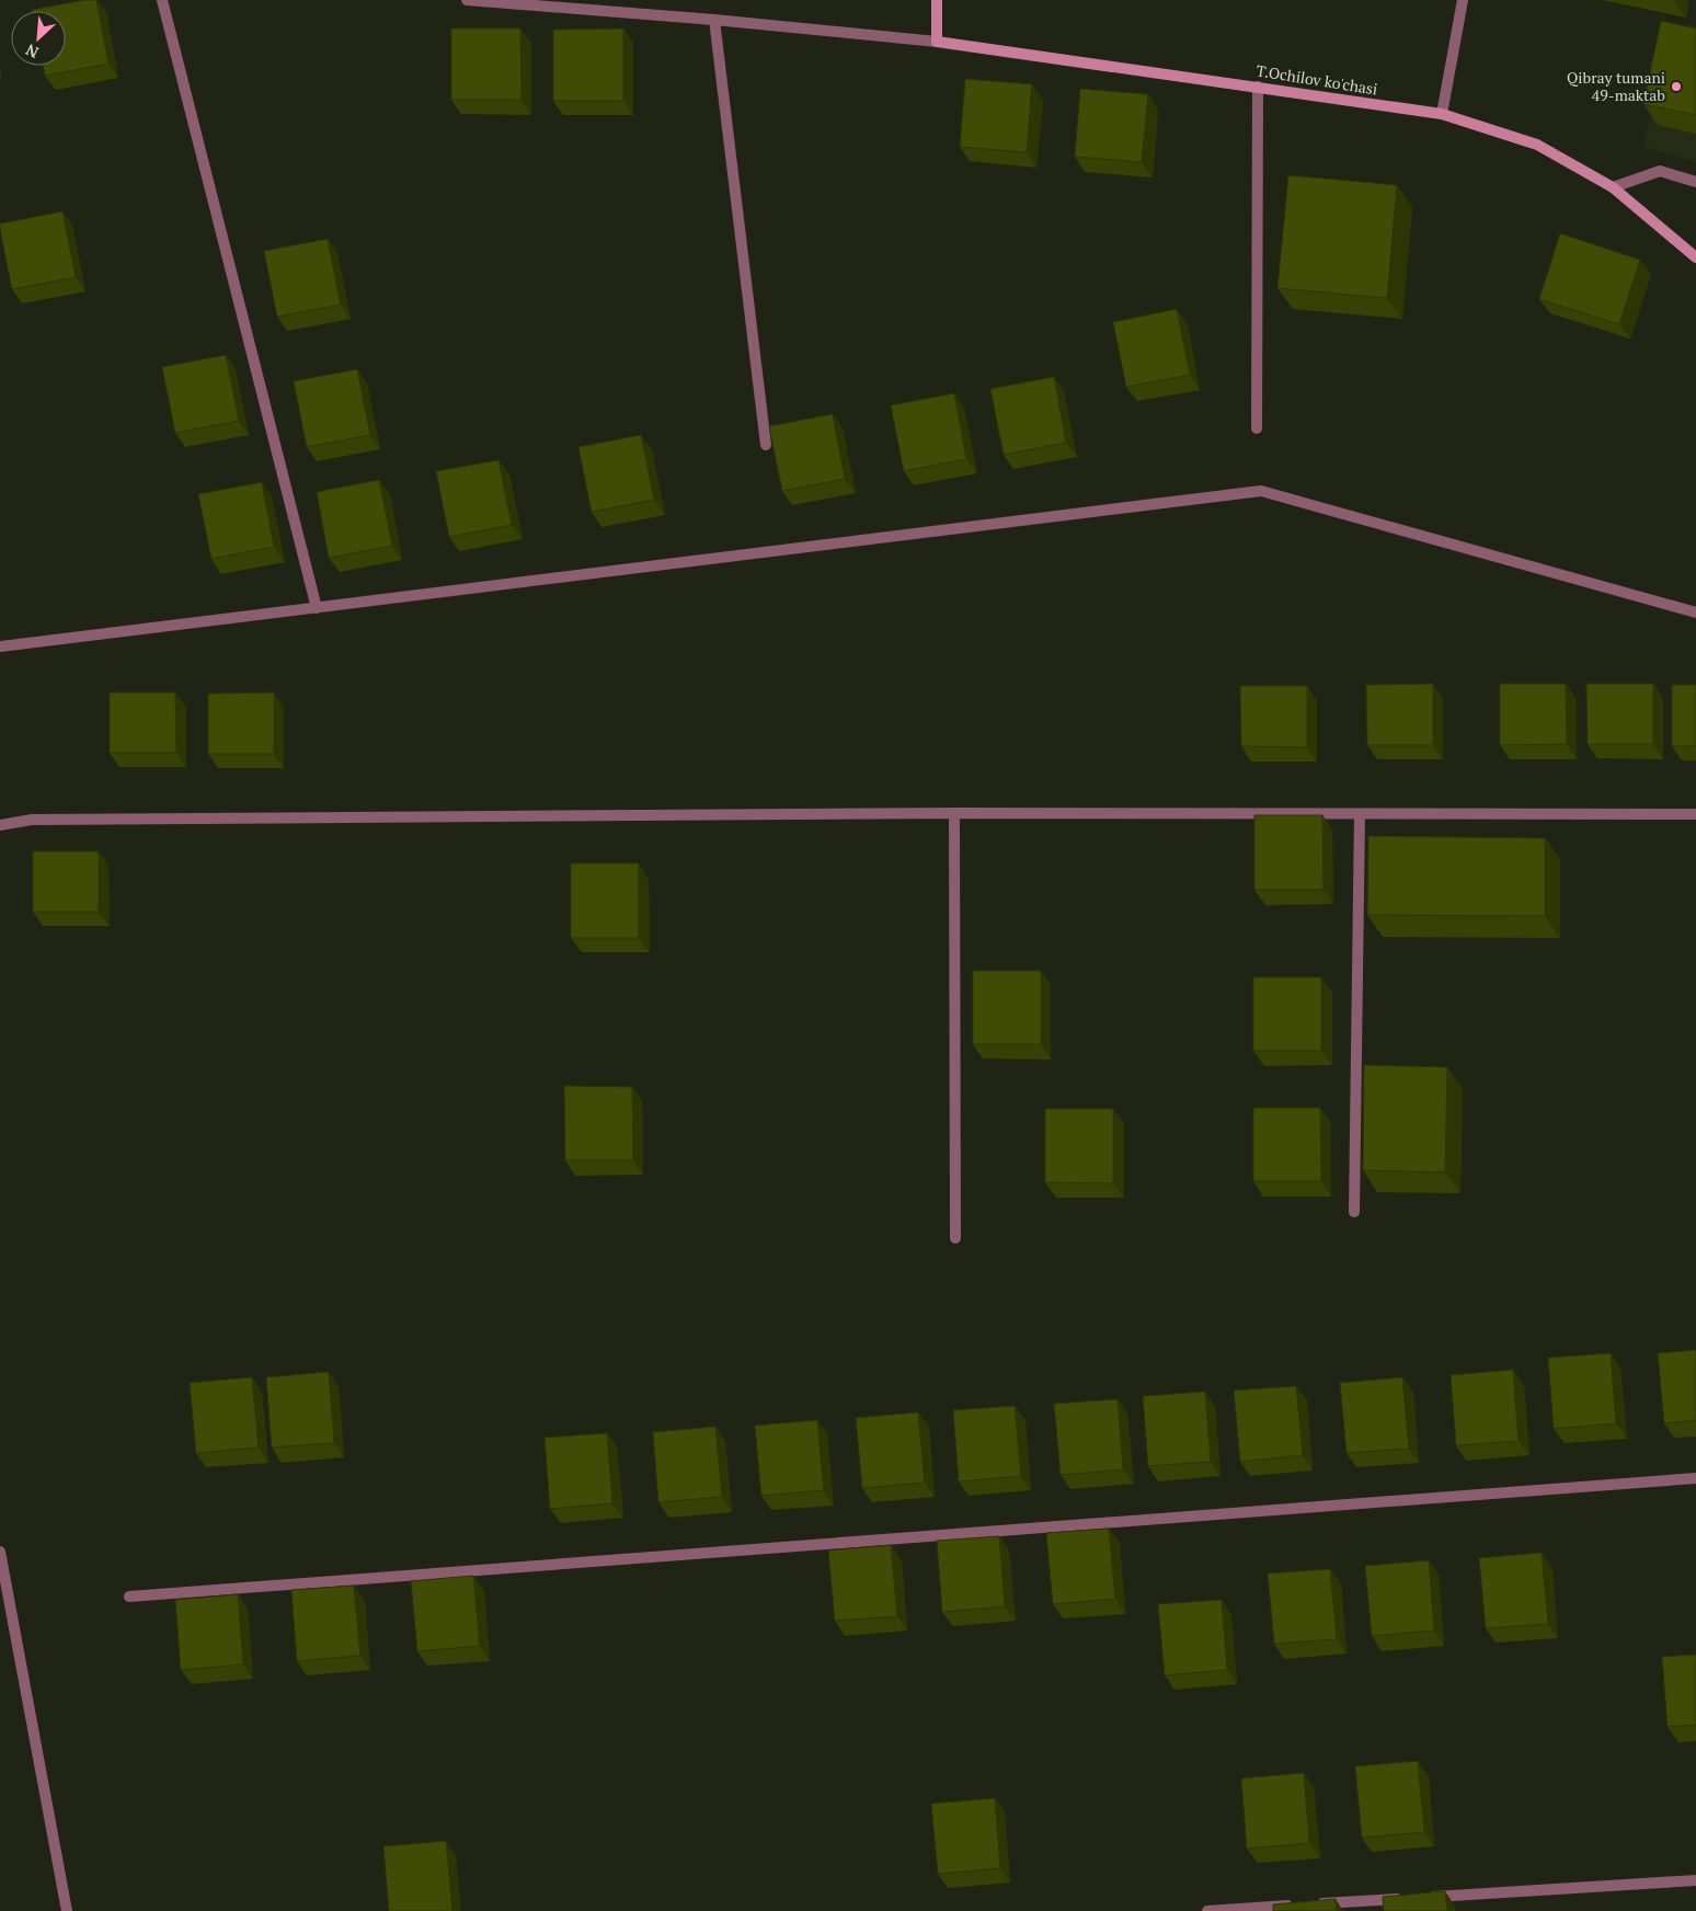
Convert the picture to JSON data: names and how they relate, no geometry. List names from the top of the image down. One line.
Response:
{"streets":{"main road":["T.Ochilov ko'chasi"]},"places":["Qibray tumani 49-maktab"],"north":"bottom left"}
